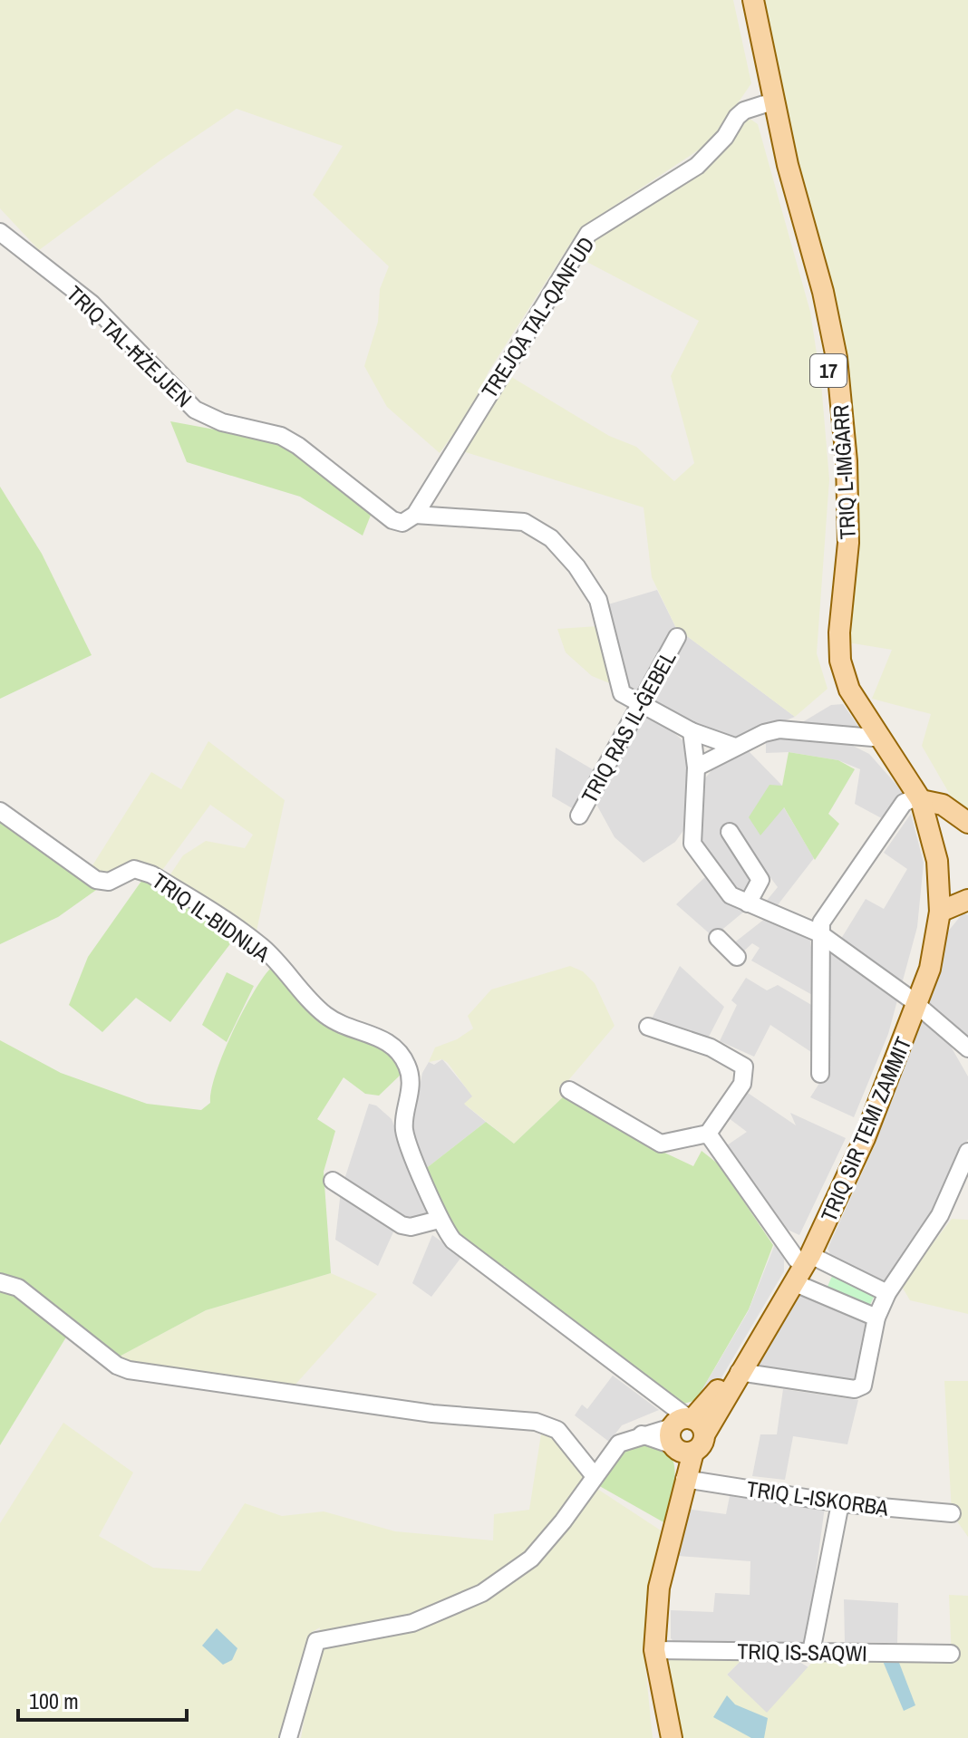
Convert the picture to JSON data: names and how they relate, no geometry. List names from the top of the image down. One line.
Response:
{"streets":{"main road":["17","TRIQ L-IMĠARR","TRIQ SIR TEMI ZAMMIT"],"street":["TREJQA TAL-QANFUD","TRIQ TAL-ĦŻEJJEN","TRIQ RAS IL-ĠEBEL","TRIQ IL-BIDNIJA","TRIQ L-ISKORBA","TRIQ IS-SAQWI"]},"crossings":[["TREJQA TAL-QANFUD","TRIQ TAL-ĦŻEJJEN"],["TREJQA TAL-QANFUD","TRIQ L-IMĠARR"],["TRIQ L-IMĠARR","TRIQ SIR TEMI ZAMMIT"],["TRIQ IL-BIDNIJA","TRIQ SIR TEMI ZAMMIT"],["TRIQ SIR TEMI ZAMMIT","TRIQ L-ISKORBA"],["TRIQ SIR TEMI ZAMMIT","TRIQ IS-SAQWI"]],"scale_bar":"100 m"}
